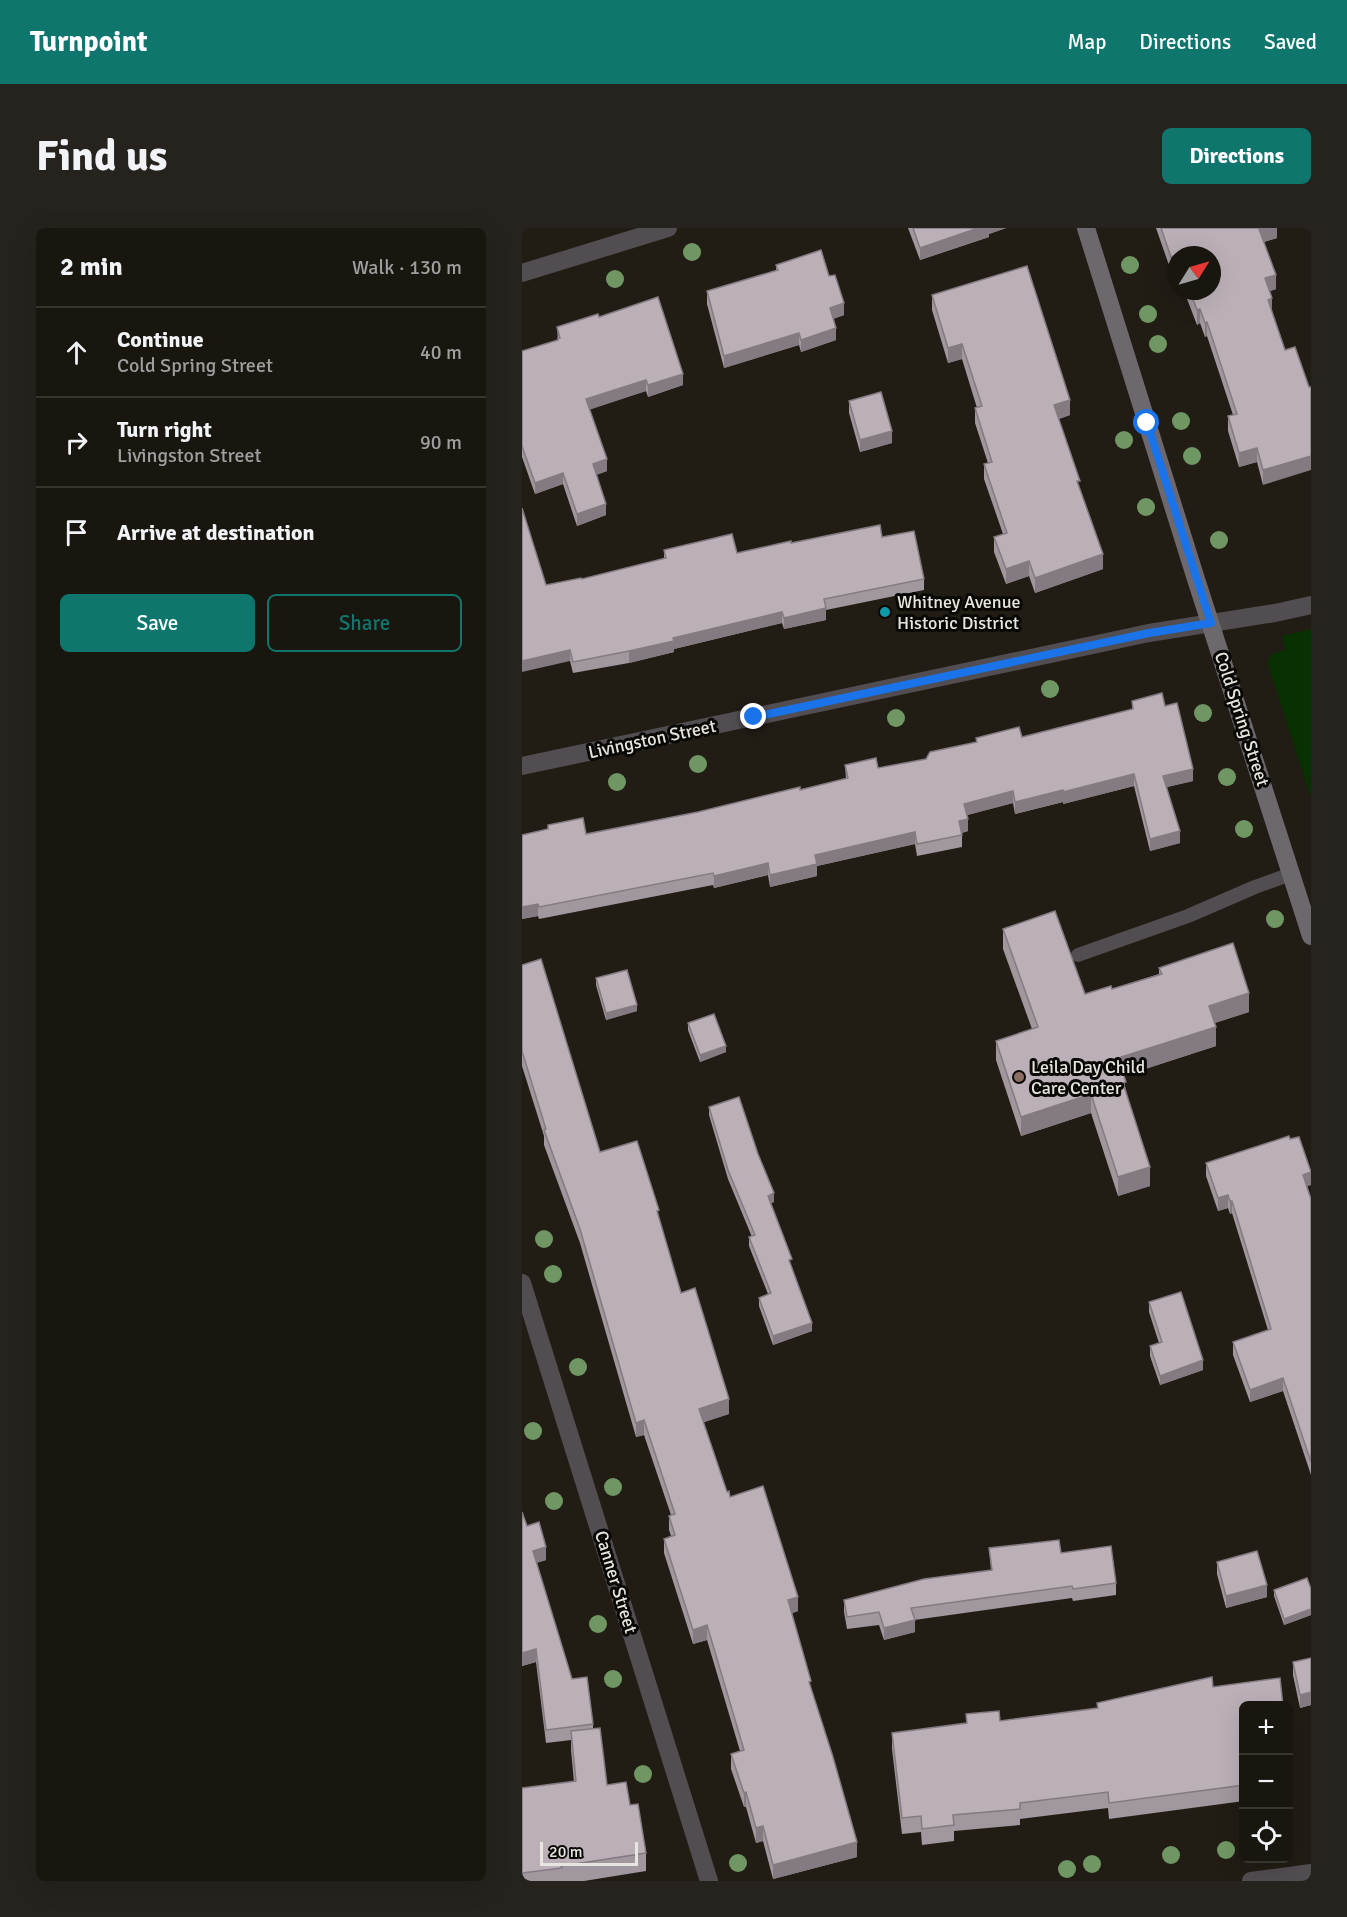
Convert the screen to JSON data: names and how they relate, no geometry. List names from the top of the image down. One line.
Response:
{"streets":{"street":["Cold Spring Street","Livingston Street","Canner Street"]},"crossings":[["Cold Spring Street","Livingston Street"]],"places":["Whitney Avenue Historic District","Leila Day Child Care Center"],"scale_bar":"20 m","north":"top right","page":{"header":"Turnpoint","nav":["Map","Directions","Saved"],"buttons":["Directions",["Save","Share"]],"title":"Find us","heading":["2 min","Walk · 130 m"],"list":[["Continue","Cold Spring Street","40 m"],["Turn right","Livingston Street","90 m"],"Arrive at destination"],"map_buttons":["+","−"],"scale":"20 m"}}
